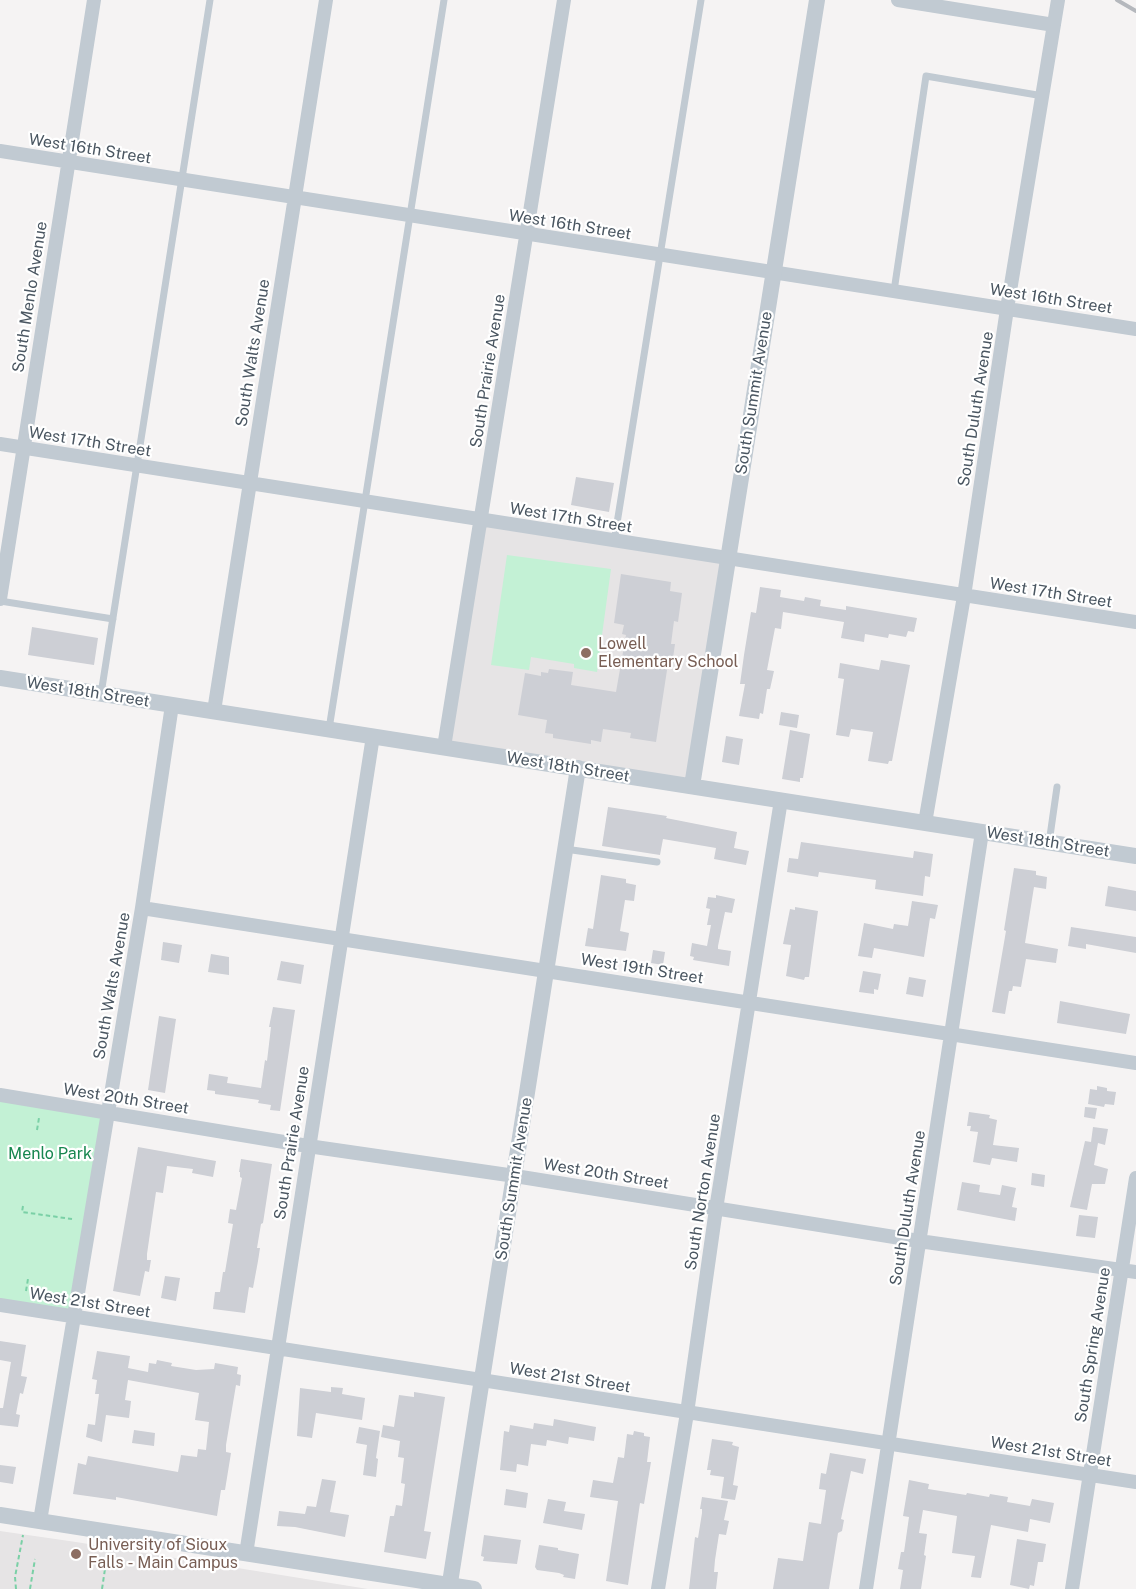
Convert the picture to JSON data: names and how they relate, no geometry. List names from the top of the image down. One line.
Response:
{"streets":{"street":["West 16th Street","South Menlo Avenue","South Walts Avenue","South Prairie Avenue","South Summit Avenue","South Duluth Avenue","West 17th Street","West 18th Street","West 19th Street","West 20th Street","South Norton Avenue","West 21st Street","South Spring Avenue"]},"crossings":[["West 16th Street","South Menlo Avenue"],["West 16th Street","South Walts Avenue"],["West 16th Street","South Prairie Avenue"],["West 16th Street","South Summit Avenue"],["West 16th Street","South Duluth Avenue"],["South Menlo Avenue","West 17th Street"],["South Walts Avenue","West 17th Street"],["South Walts Avenue","West 18th Street"],["South Walts Avenue","West 19th Street"],["South Walts Avenue","West 20th Street"],["South Walts Avenue","West 21st Street"],["South Prairie Avenue","West 17th Street"],["South Prairie Avenue","West 18th Street"],["South Prairie Avenue","West 19th Street"],["South Prairie Avenue","West 20th Street"],["South Prairie Avenue","West 21st Street"],["South Summit Avenue","West 17th Street"],["South Summit Avenue","West 18th Street"],["South Summit Avenue","West 19th Street"],["South Summit Avenue","West 20th Street"],["South Summit Avenue","West 21st Street"],["South Duluth Avenue","West 17th Street"],["South Duluth Avenue","West 18th Street"],["South Duluth Avenue","West 19th Street"],["South Duluth Avenue","West 20th Street"],["South Duluth Avenue","West 21st Street"],["West 18th Street","South Norton Avenue"],["West 19th Street","South Norton Avenue"],["West 20th Street","South Norton Avenue"],["West 20th Street","South Spring Avenue"],["South Norton Avenue","West 21st Street"],["West 21st Street","South Spring Avenue"]],"parks":["Menlo Park"],"places":["Lowell Elementary School","University of Sioux Falls - Main Campus"]}
